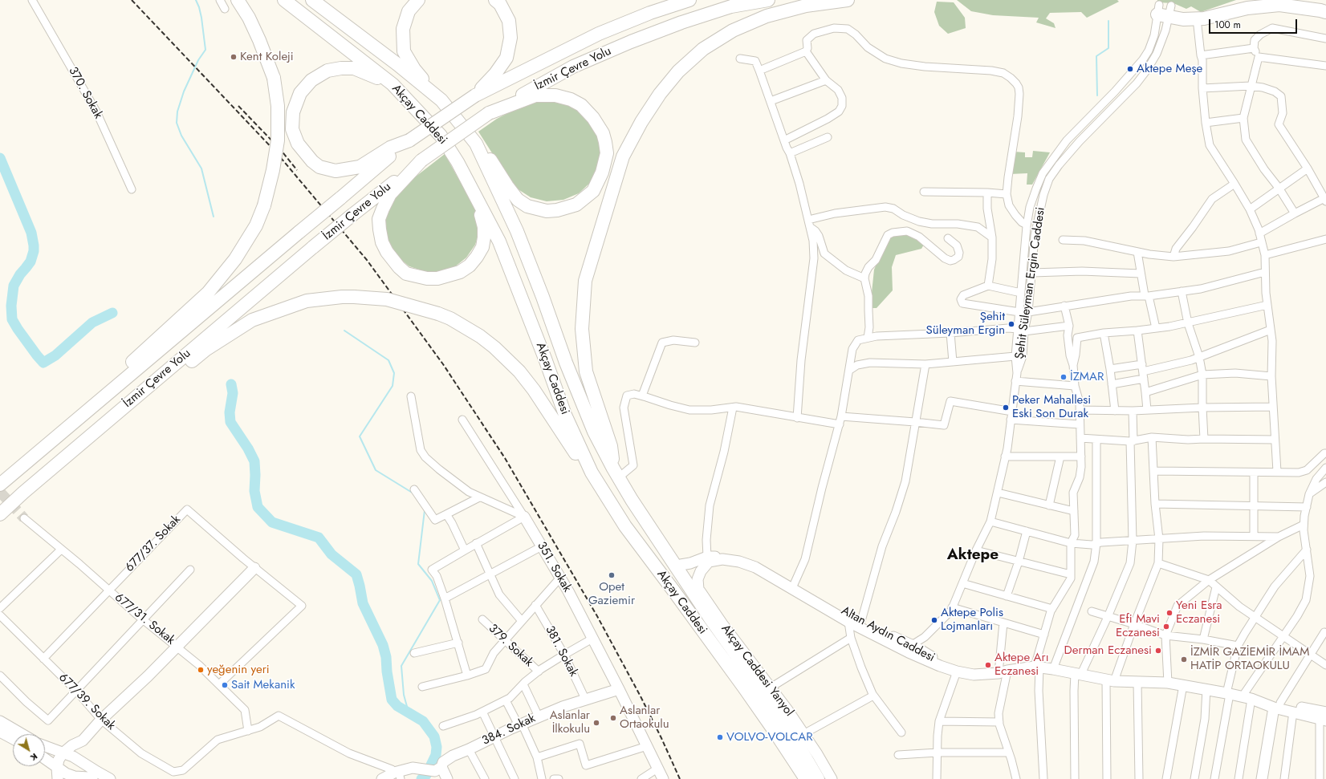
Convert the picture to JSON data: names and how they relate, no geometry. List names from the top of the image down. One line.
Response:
{"streets":{"highway":["İzmir Çevre Yolu","Akçay Caddesi"],"main road":["351. Sokak","Altan Aydın Caddesi","Akçay Caddesi Yanyol","384. Sokak"],"street":["370. Sokak","Şehit Süleyman Ergin Caddesi","677/37. Sokak","677/31. Sokak","379. Sokak","381. Sokak","677/39. Sokak"]},"crossings":[["Şehit Süleyman Ergin Caddesi","Altan Aydın Caddesi"],["677/37. Sokak","677/31. Sokak"],["677/37. Sokak","677/39. Sokak"],["351. Sokak","384. Sokak"],["677/31. Sokak","677/39. Sokak"],["Altan Aydın Caddesi","Akçay Caddesi Yanyol"],["381. Sokak","384. Sokak"]],"districts":["Aktepe"],"places":["Kent Koleji","Aktepe Meşe","Şehit Süleyman Ergin","İZMAR","Peker Mahallesi Eski Son Durak","Opet Gaziemir","Yeni Esra Eczanesi","Aktepe Polis Lojmanları","Efi Mavi Eczanesi","Derman Eczanesi","İZMİR GAZİEMİR İMAM HATİP ORTAOKULU","Aktepe Arı Eczanesi","yeğenin yeri","Sait Mekanik","Aslanlar Ortaokulu","Aslanlar İlkokulu","VOLVO-VOLCAR"],"scale_bar":"100 m","north":"bottom right"}
